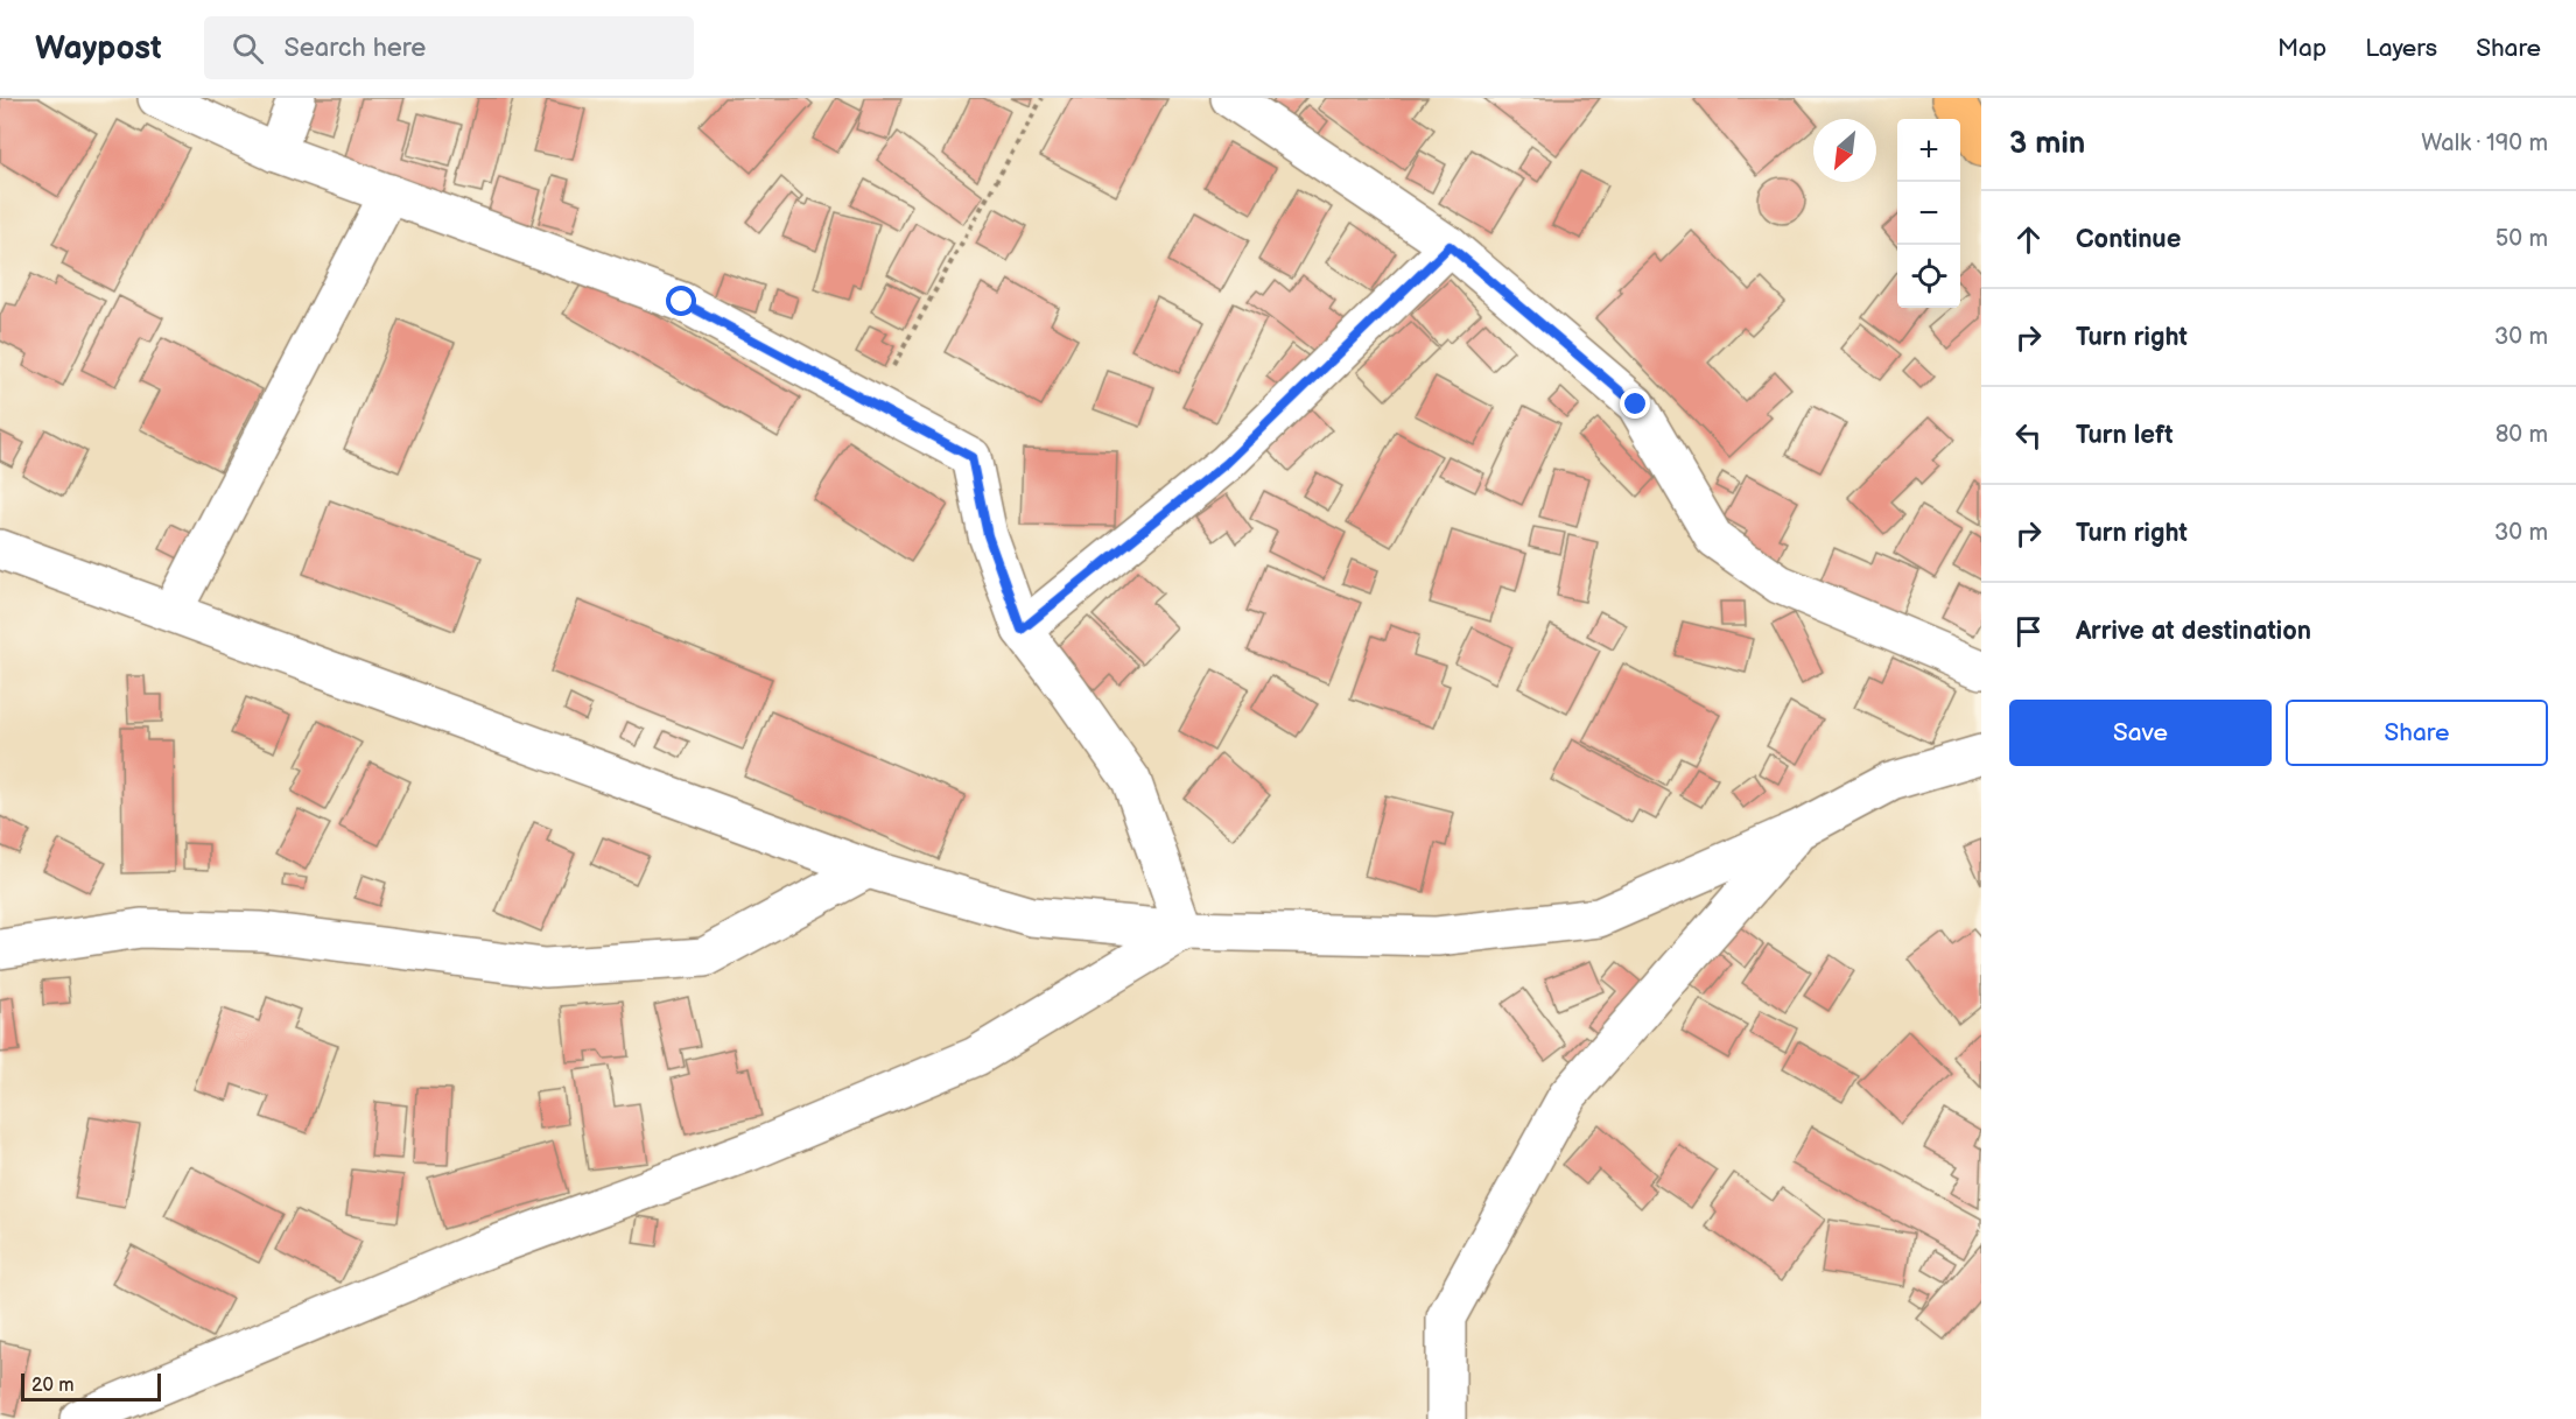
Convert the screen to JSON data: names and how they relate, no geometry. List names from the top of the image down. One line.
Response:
{"scale_bar":"20 m","north":"bottom left","page":{"header":"Waypost","search":"Search here","nav":["Map","Layers","Share"],"heading":["3 min","Walk · 190 m"],"map_buttons":["+","−"],"list":[["Continue","50 m"],["Turn right","30 m"],["Turn left","80 m"],["Turn right","30 m"],"Arrive at destination"],"buttons":["Save","Share"],"scale":"20 m"}}
